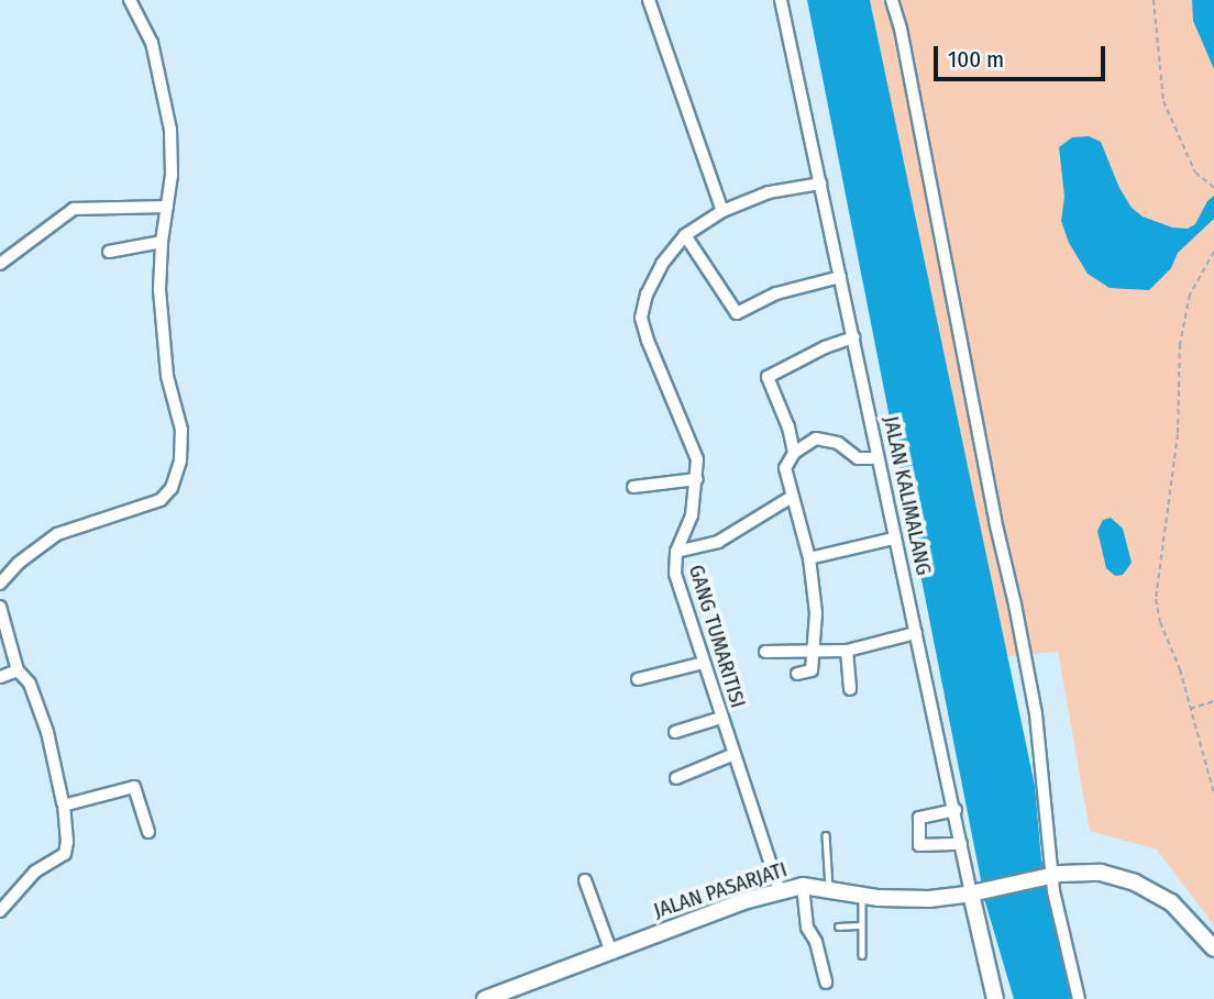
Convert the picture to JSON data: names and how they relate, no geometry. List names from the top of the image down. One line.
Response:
{"streets":{"main road":["JALAN KALIMALANG","JALAN PASARJATI"],"street":["GANG TUMARITISI"]},"crossings":[["JALAN KALIMALANG","GANG TUMARITISI"],["JALAN KALIMALANG","JALAN PASARJATI"],["GANG TUMARITISI","JALAN PASARJATI"]],"scale_bar":"100 m"}
